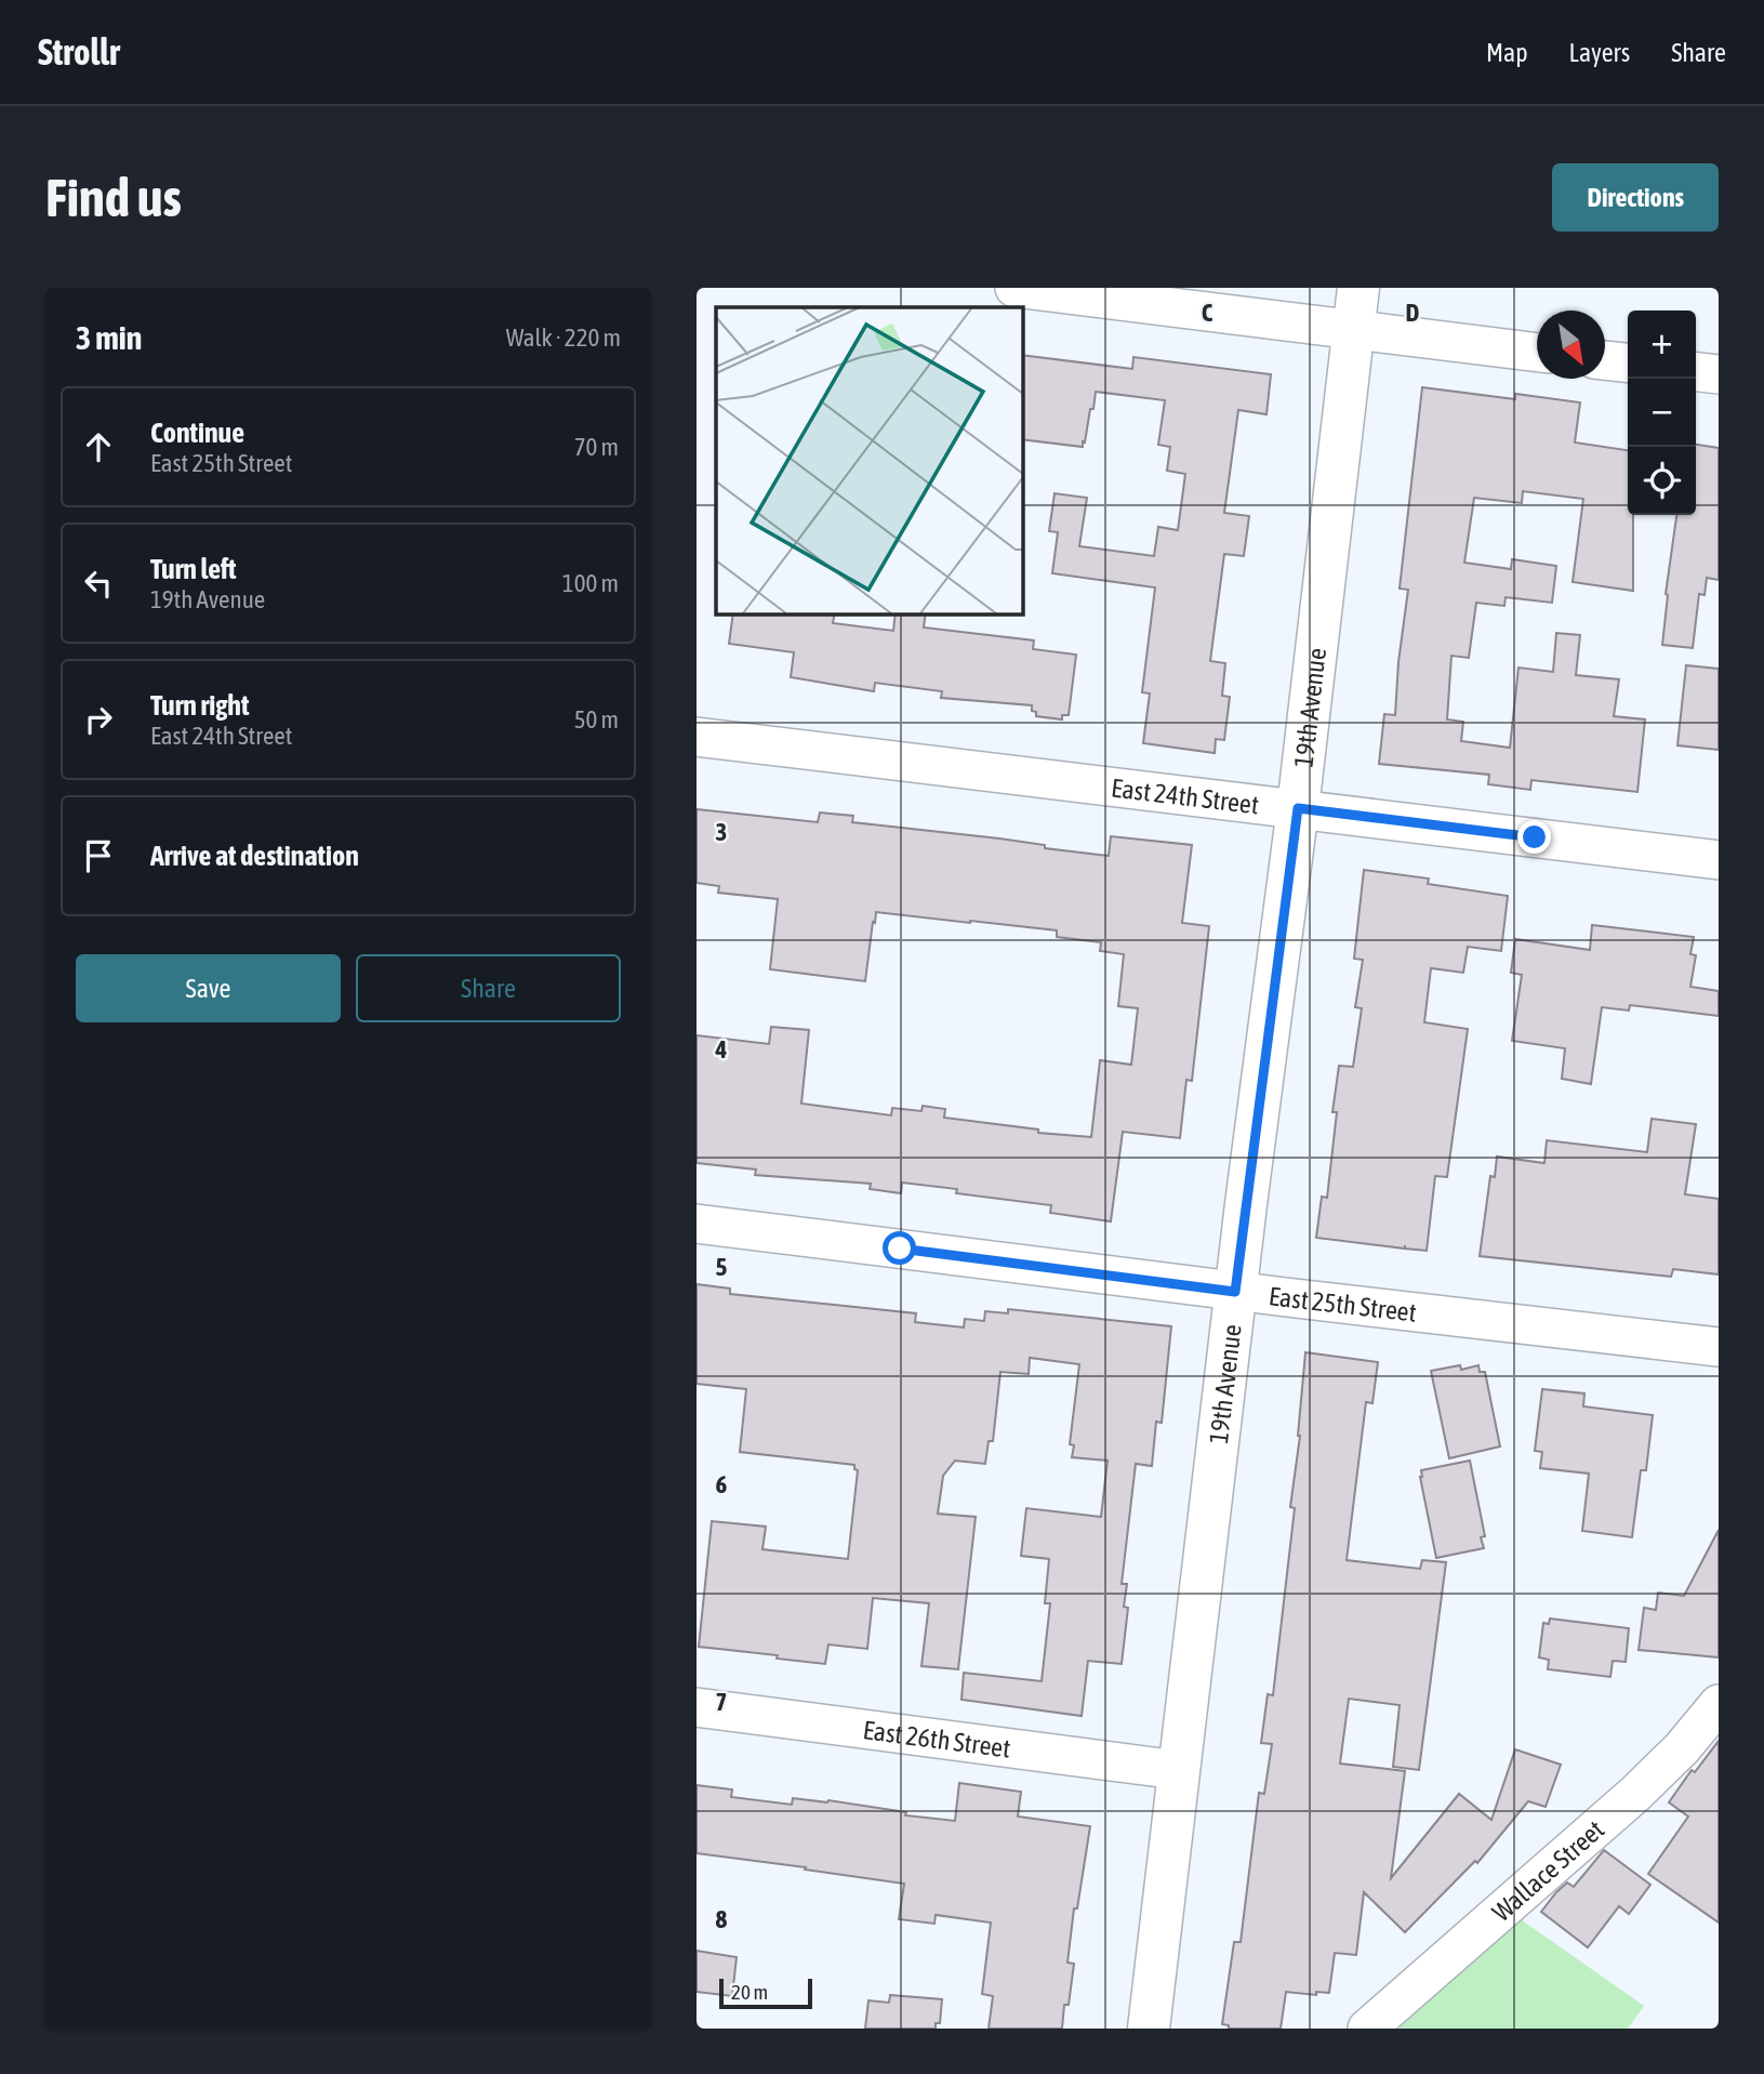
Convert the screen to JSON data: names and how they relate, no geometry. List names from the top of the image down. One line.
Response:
{"streets":{"street":["19th Avenue","East 24th Street","East 25th Street","East 26th Street","Wallace Street"]},"crossings":[["19th Avenue","East 24th Street"],["19th Avenue","East 25th Street"],["19th Avenue","East 26th Street"]],"scale_bar":"20 m","north":"bottom right","page":{"header":"Strollr","nav":["Map","Layers","Share"],"buttons":["Directions",["Save","Share"]],"title":"Find us","heading":["3 min","Walk · 220 m"],"map_buttons":["+","−"],"list":[["Continue","East 25th Street","70 m"],["Turn left","19th Avenue","100 m"],["Turn right","East 24th Street","50 m"],"Arrive at destination"],"scale":"20 m"},"grid":{"columns":["C","D"],"rows":["3","4","5","6","7","8"]}}
